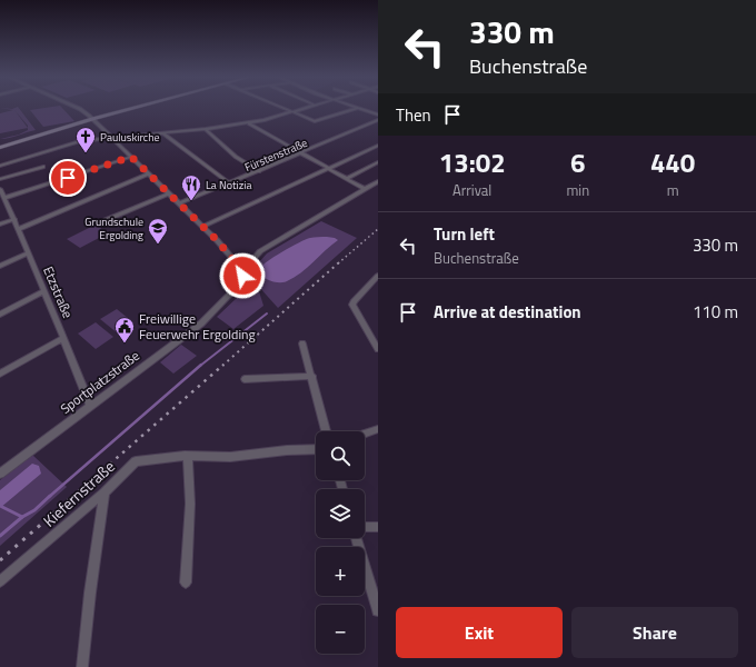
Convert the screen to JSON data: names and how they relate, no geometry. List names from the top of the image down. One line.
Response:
{"streets":{"street":["Fürstenstraße","Etzstraße","Sportplatzstraße","Kiefernstraße"]},"crossings":[["Etzstraße","Sportplatzstraße"]],"places":{"church":["Pauluskirche"],"restaurant":["La Notizia"],"school or university":["Grundschule Ergolding"],"public building":["Freiwillige Feuerwehr Ergolding"]},"page":{"turn":["330 m","Buchenstraße"],"then":"Then","eta":["13:02","Arrival","6","min","440","m"],"list":[{"name":"Turn left","note":"Buchenstraße","value":"330 m"},{"name":"Arrive at destination","value":"110 m"}],"map_buttons":["+","−"],"buttons":["Exit","Share"]}}
